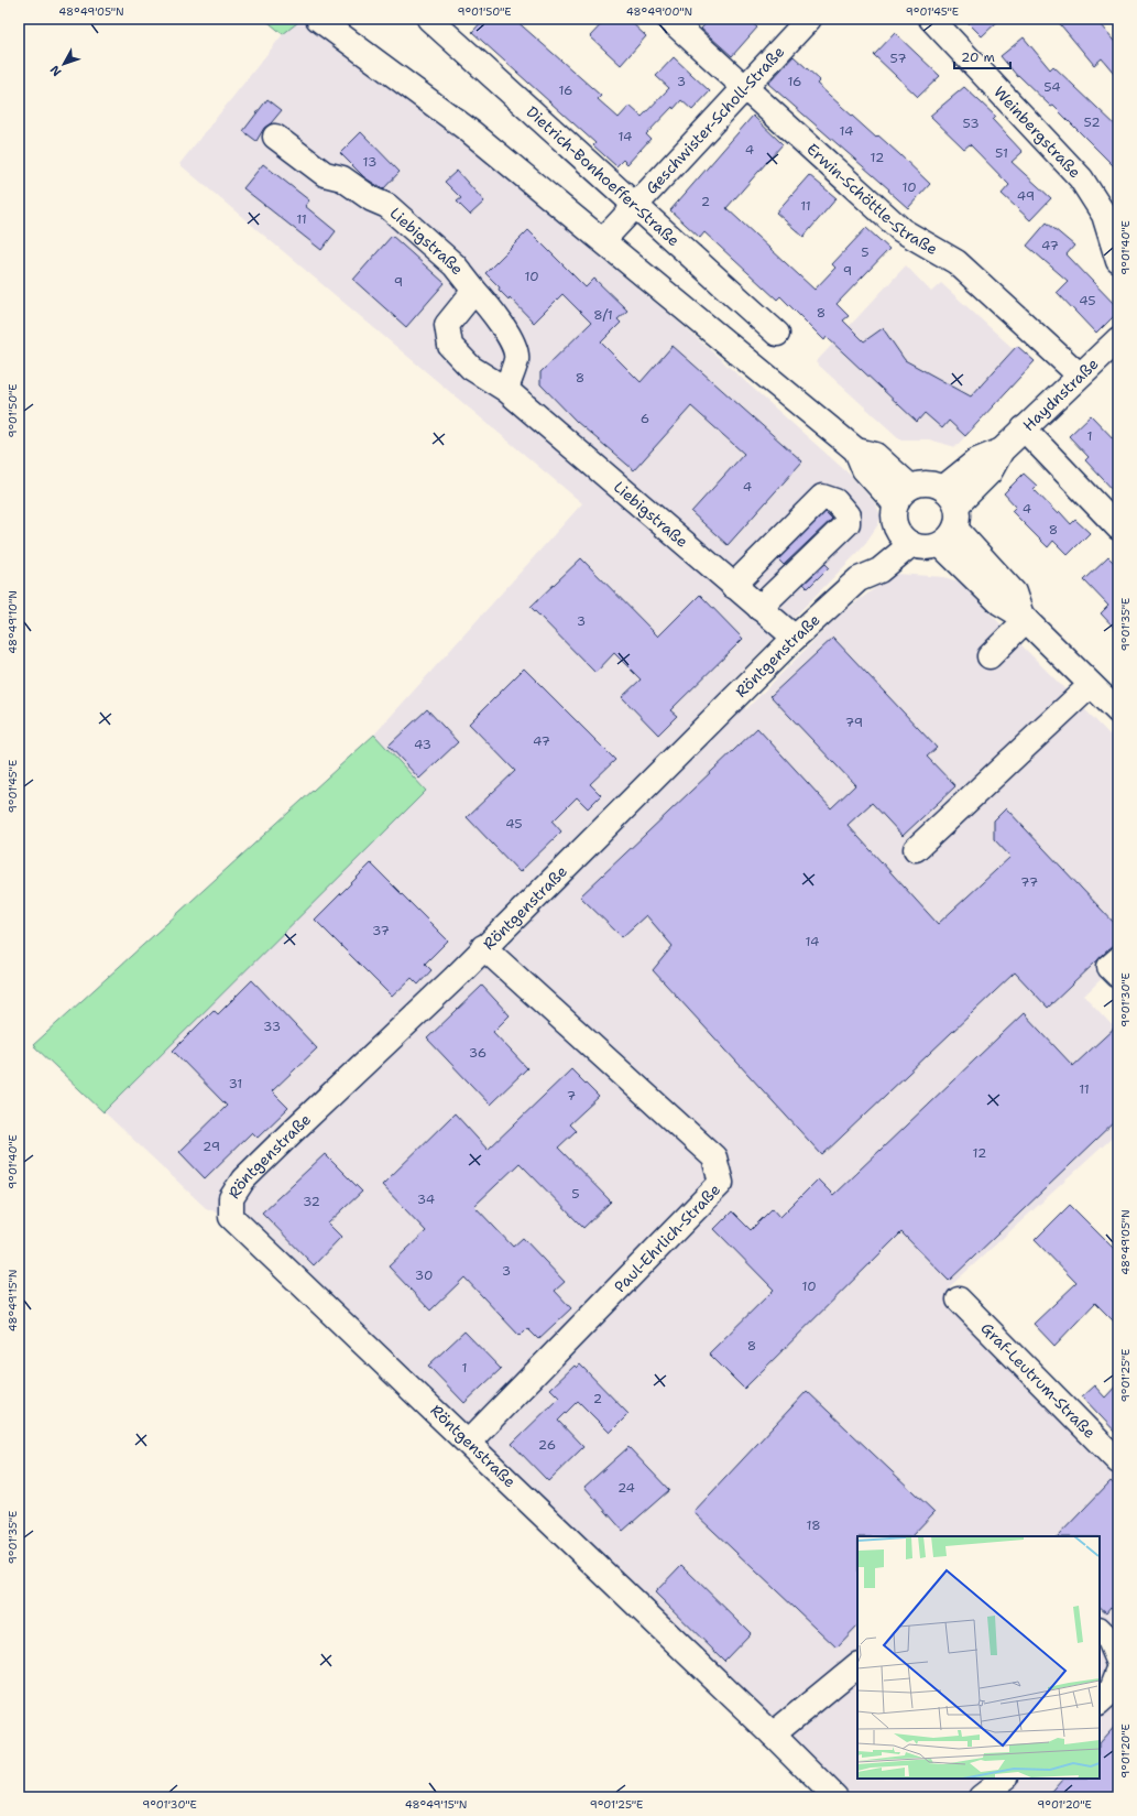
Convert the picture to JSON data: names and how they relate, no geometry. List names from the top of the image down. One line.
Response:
{"streets":{"street":["Geschwister-Scholl-Straße","Weinbergstraße","Dietrich-Bonhoeffer-Straße","Erwin-Schöttle-Straße","Liebigstraße","Haydnstraße","Röntgenstraße","Paul-Ehrlich-Straße","Graf-Leutrum-Straße"]},"crossings":[["Geschwister-Scholl-Straße","Dietrich-Bonhoeffer-Straße"],["Geschwister-Scholl-Straße","Erwin-Schöttle-Straße"],["Erwin-Schöttle-Straße","Haydnstraße"],["Liebigstraße","Röntgenstraße"],["Haydnstraße","Röntgenstraße"],["Röntgenstraße","Paul-Ehrlich-Straße"]],"house_numbers":["57","3","16","54","16","52","53","14","14","4","51","12","13","10","49","2","11","11","47","5","9","10","9","45","8","8/1","8","6","1","4","4","8","3","79","47","43","45","77","37","14","33","36","31","11","7","29","12","5","34","32","3","30","10","8","1","2","26","24","18"],"scale_bar":"20 m","north":"bottom left","coordinates":["48°49'05\"N","9°01'50\"E","48°49'00\"N","9°01'45\"E","9°01'40\"E","48°49'10\"N","9°01'35\"E","9°01'30\"E","48°49'15\"N","9°01'25\"E","9°01'20\"E"]}
